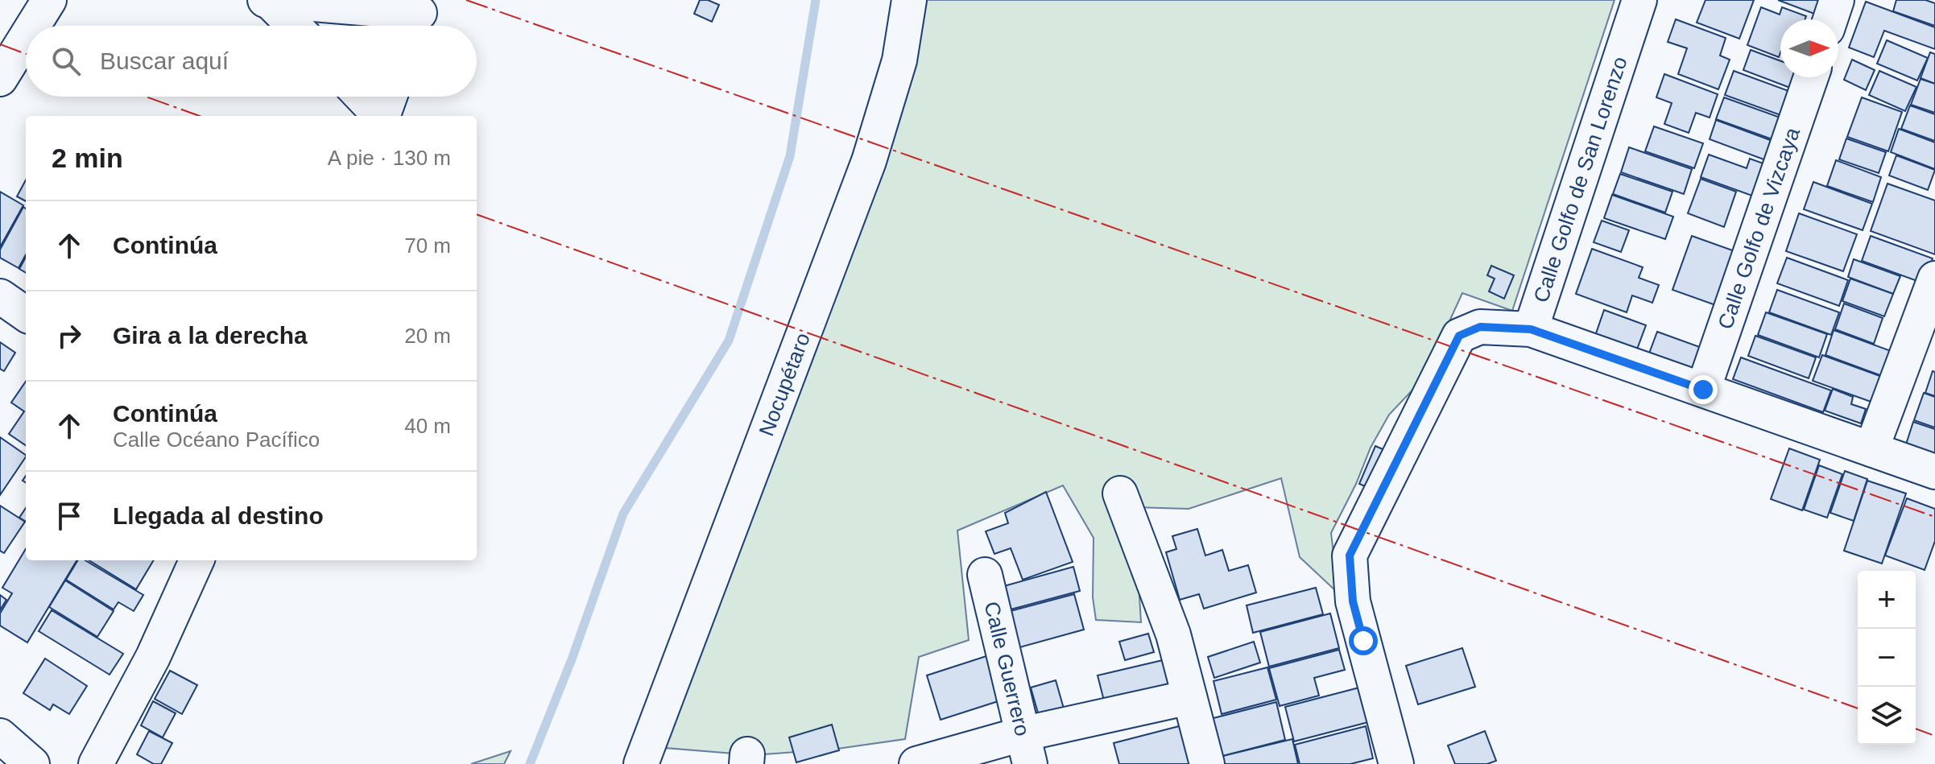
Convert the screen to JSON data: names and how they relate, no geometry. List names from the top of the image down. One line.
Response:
{"streets":{"street":["Calle Golfo de San Lorenzo","Calle Golfo de Vizcaya","Nocupétaro","Calle Guerrero"]},"north":"right","page":{"search":"Buscar aquí","heading":["2 min","A pie · 130 m"],"list":[["Continúa","70 m"],["Gira a la derecha","20 m"],["Continúa","Calle Océano Pacífico","40 m"],"Llegada al destino"],"map_buttons":["+","−"]}}
